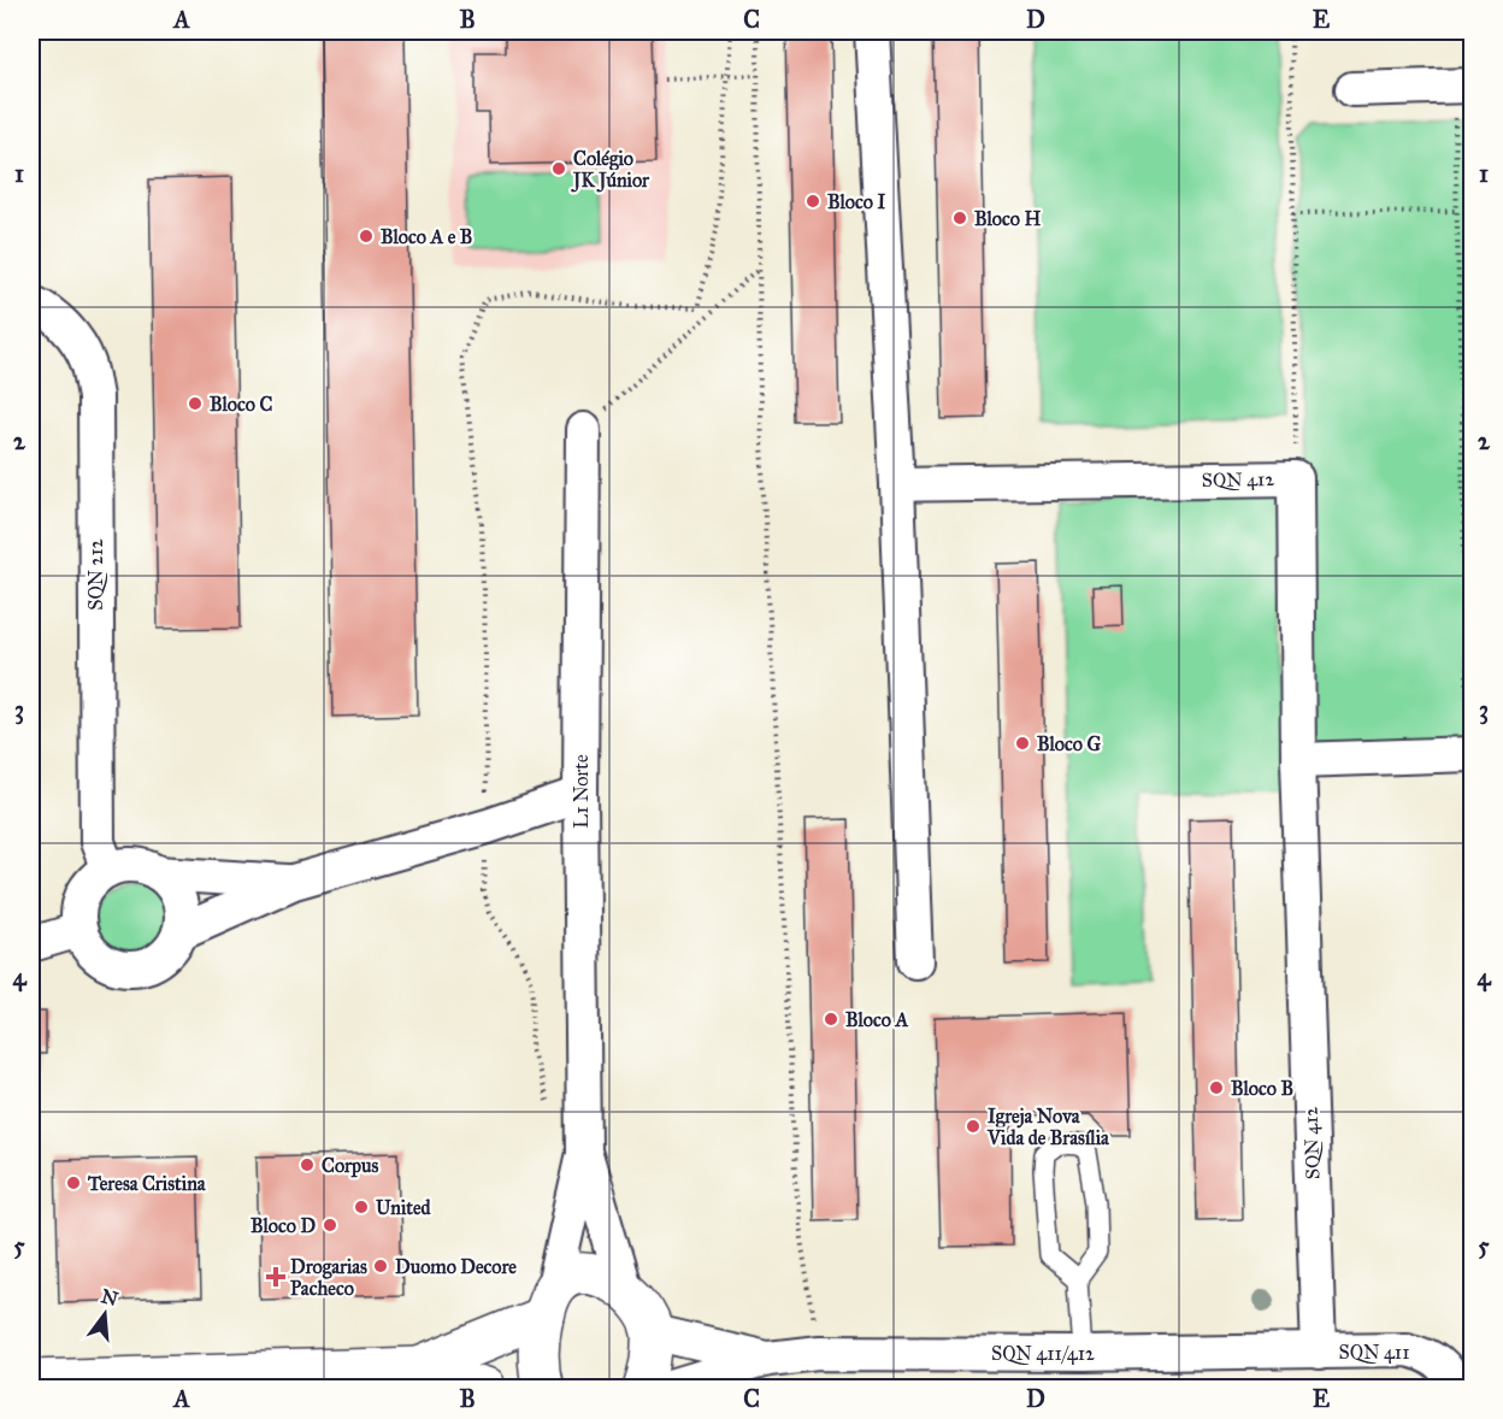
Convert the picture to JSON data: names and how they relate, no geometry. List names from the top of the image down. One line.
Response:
{"streets":{"street":["SQN 412","SQN 212","L1 Norte","SQN 411","SQN 411/412"]},"crossings":[["SQN 412","SQN 411"],["SQN 412","SQN 411/412"],["SQN 411","SQN 411/412"]],"places":{"other":["Colégio JK Júnior","Bloco I","Bloco H","Bloco A e B","Bloco C","Bloco G","Bloco A","Bloco B","Igreja Nova Vida de Brasília","Corpus","Teresa Cristina","United","Bloco D","Duomo Decore"],"health":["Drogarias Pacheco"]},"north":"top","grid":{"columns":["A","B","C","D","E"],"rows":["1","2","3","4","5"]}}
